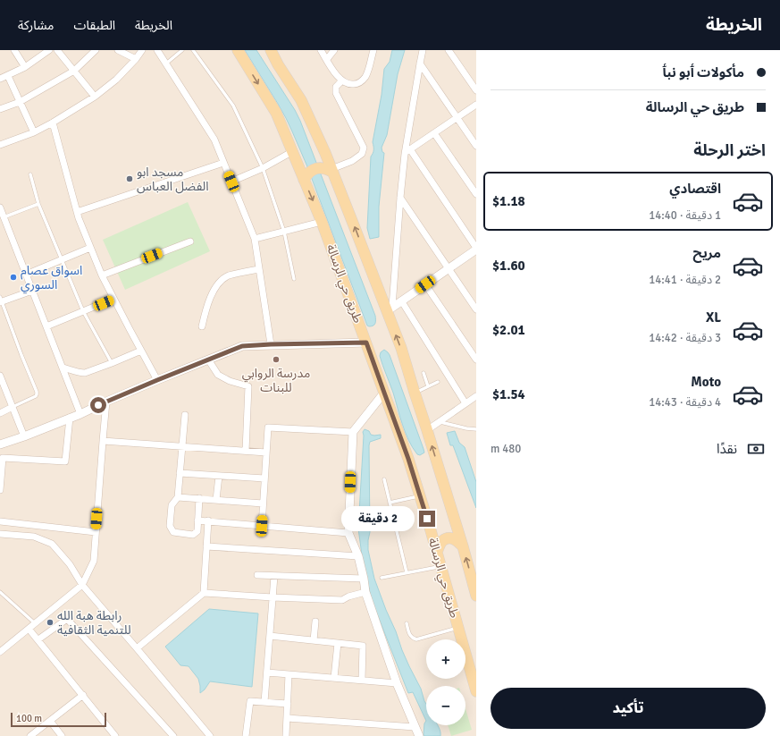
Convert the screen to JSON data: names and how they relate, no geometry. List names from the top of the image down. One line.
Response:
{"streets":{"main road":["طريق حي الرسالة"]},"places":["مسجد ابو الفضل العباس","اسواق عصام السوري","مدرسة الروابي للبنات","رابطة هبة الله للتنمية الثقافية"],"scale_bar":"100 m","page":{"header":"الخريطة","nav":["الخريطة","الطبقات","مشاركة"],"banner":["مأكولات ٲبو نبٲ","طريق حي الرسالة"],"heading":"اختر الرحلة","list":[{"name":"اقتصادي","note":"1 دقيقة · 14:40","value":"$1.18"},{"name":"مريح","note":"2 دقيقة · 14:41","value":"$1.60"},{"name":"XL","note":"3 دقيقة · 14:42","value":"$2.01"},{"name":"Moto","note":"4 دقيقة · 14:43","value":"$1.54"}],"pay":["نقدًا","480 m"],"bubble":"2 دقيقة","map_buttons":["+","−"],"buttons":"تأكيد","scale":"100 m"}}
